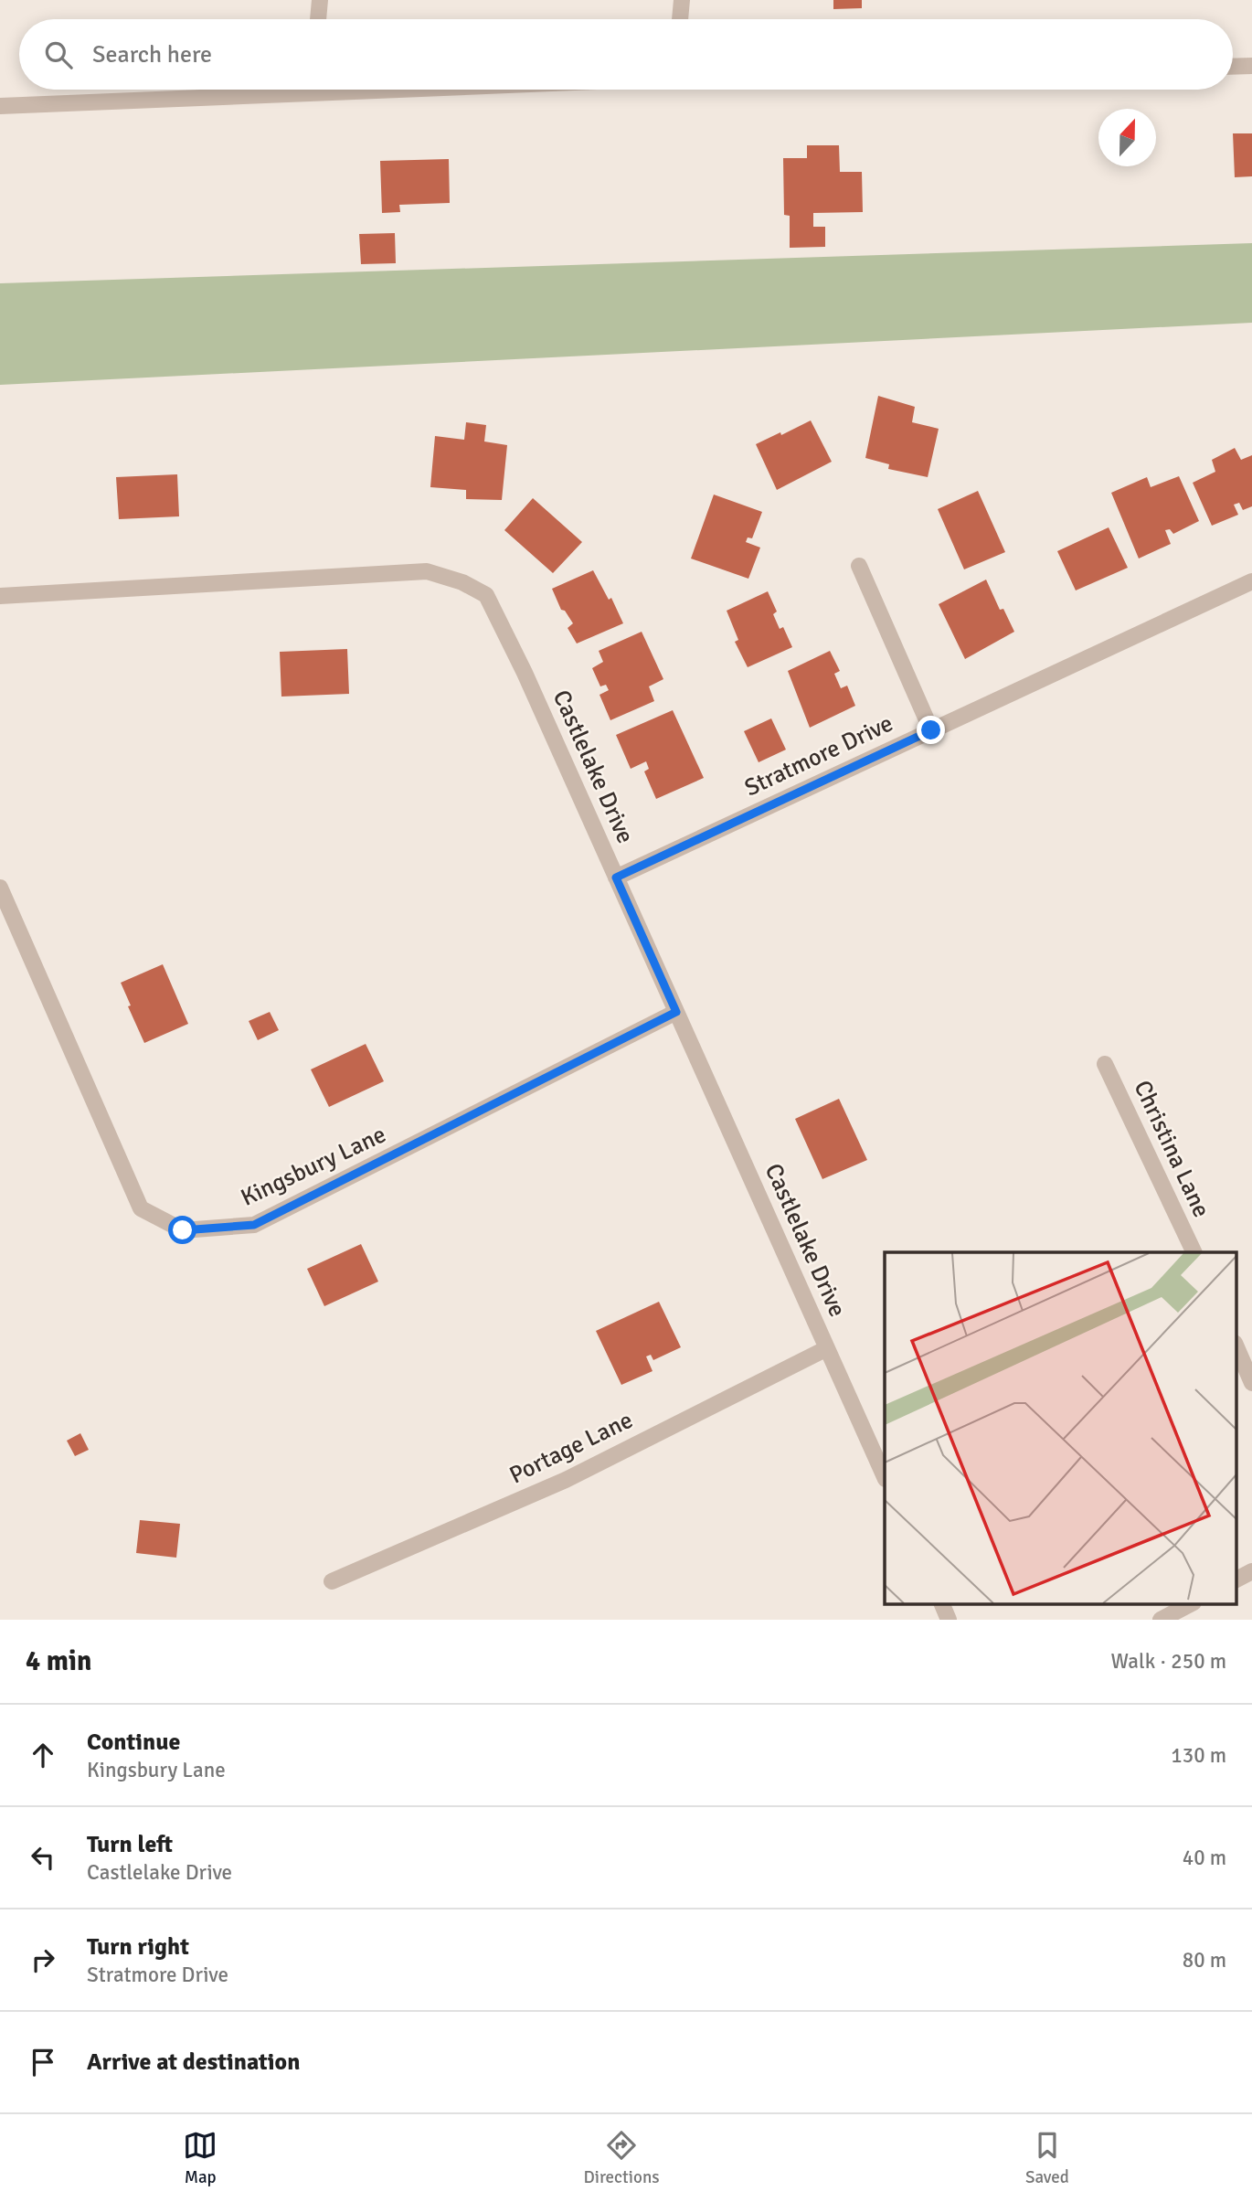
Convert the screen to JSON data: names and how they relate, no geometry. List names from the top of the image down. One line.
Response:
{"streets":{"street":["Stratmore Drive","Castlelake Drive","Christina Lane","Kingsbury Lane","Portage Lane"]},"crossings":[["Stratmore Drive","Castlelake Drive"],["Castlelake Drive","Kingsbury Lane"],["Castlelake Drive","Portage Lane"]],"north":"top","page":{"search":"Search here","heading":["4 min","Walk · 250 m"],"list":[["Continue","Kingsbury Lane","130 m"],["Turn left","Castlelake Drive","40 m"],["Turn right","Stratmore Drive","80 m"],"Arrive at destination"],"nav":["Map","Directions","Saved"]}}
